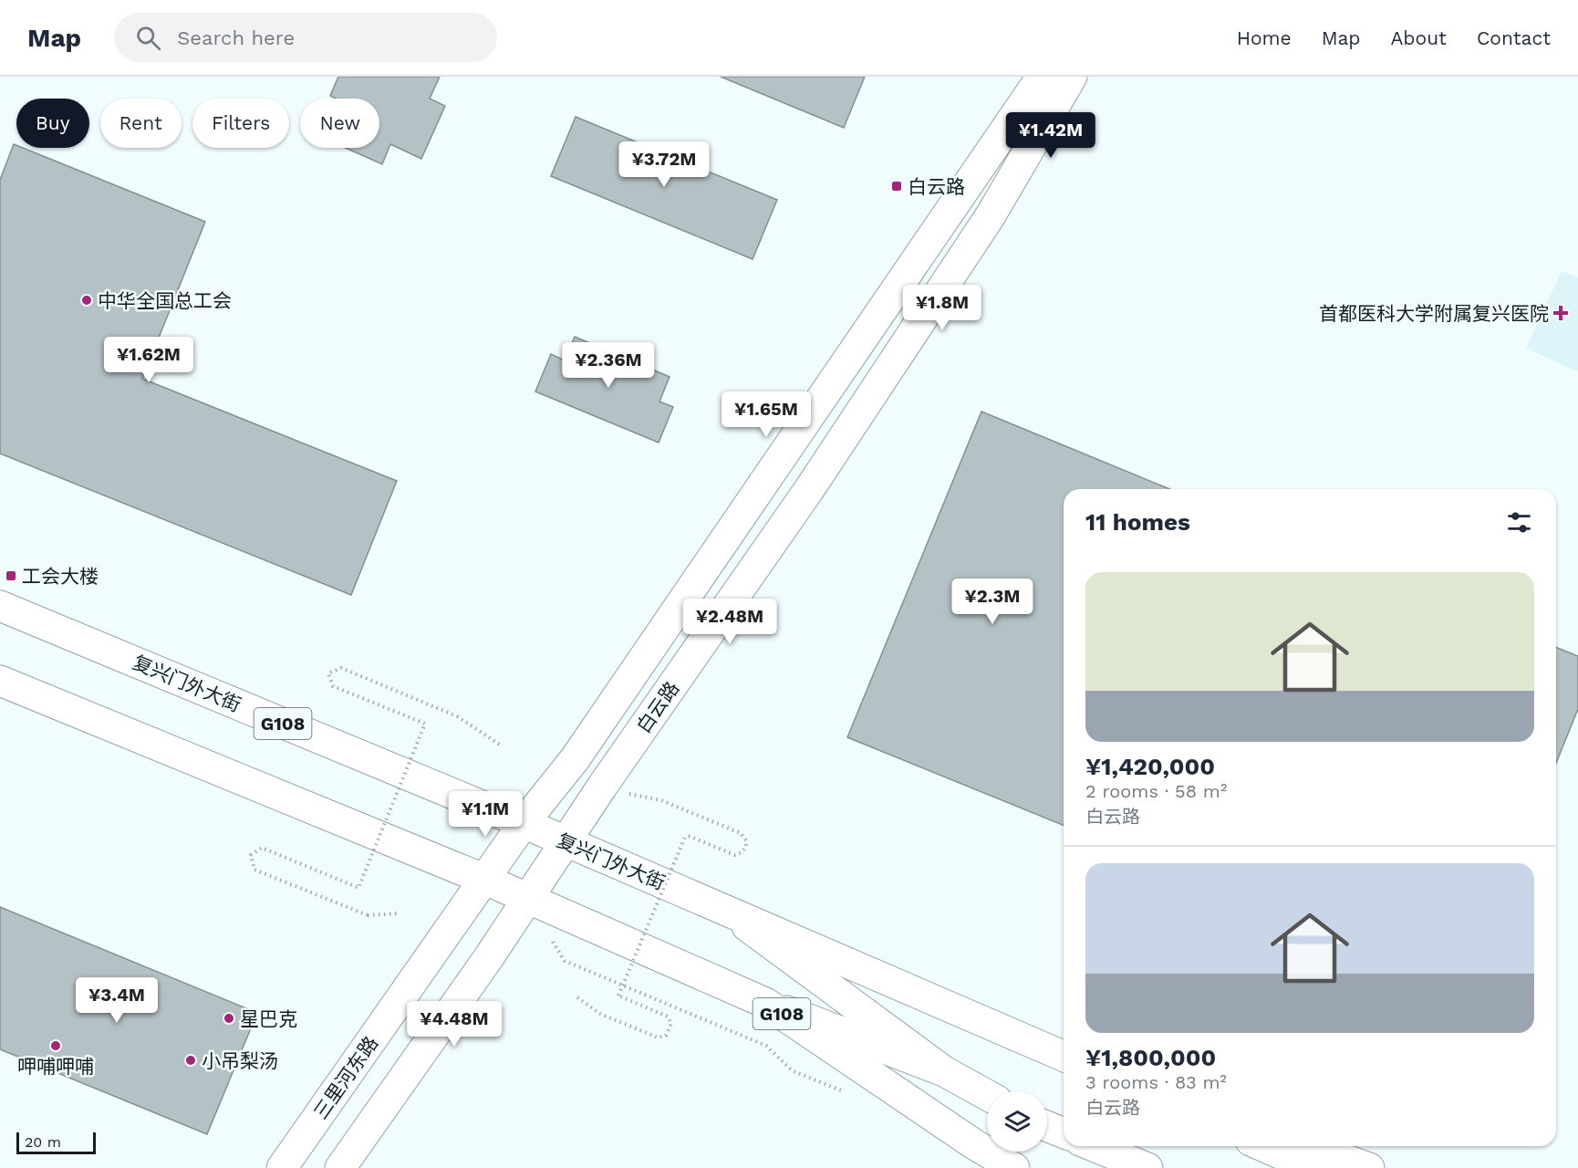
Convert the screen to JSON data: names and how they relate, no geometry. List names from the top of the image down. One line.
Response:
{"streets":{"main road":["复兴门外大街","白云路","G108","三里河东路"]},"crossings":[["复兴门外大街","白云路"],["白云路","G108"],["白云路","三里河东路"],["G108","三里河东路"]],"places":{"transit":["白云路","工会大楼"],"other":["中华全国总工会","星巴克","呷哺呷哺","小吊梨汤"],"health":["首都医科大学附属复兴医院"]},"scale_bar":"20 m","page":{"header":"Map","search":"Search here","nav":["Home","Map","About","Contact"],"chip":["Buy","Rent","Filters","New"],"price":["¥1.42M","¥3.72M","¥1.8M","¥1.62M","¥2.36M","¥1.65M","¥2.3M","¥2.48M","¥1.1M","¥3.4M","¥4.48M"],"heading":"11 homes","list":[{"name":"¥1,420,000","note":"2 rooms · 58 m² · 白云路"},{"name":"¥1,800,000","note":"3 rooms · 83 m² · 白云路"}],"scale":"20 m"}}
